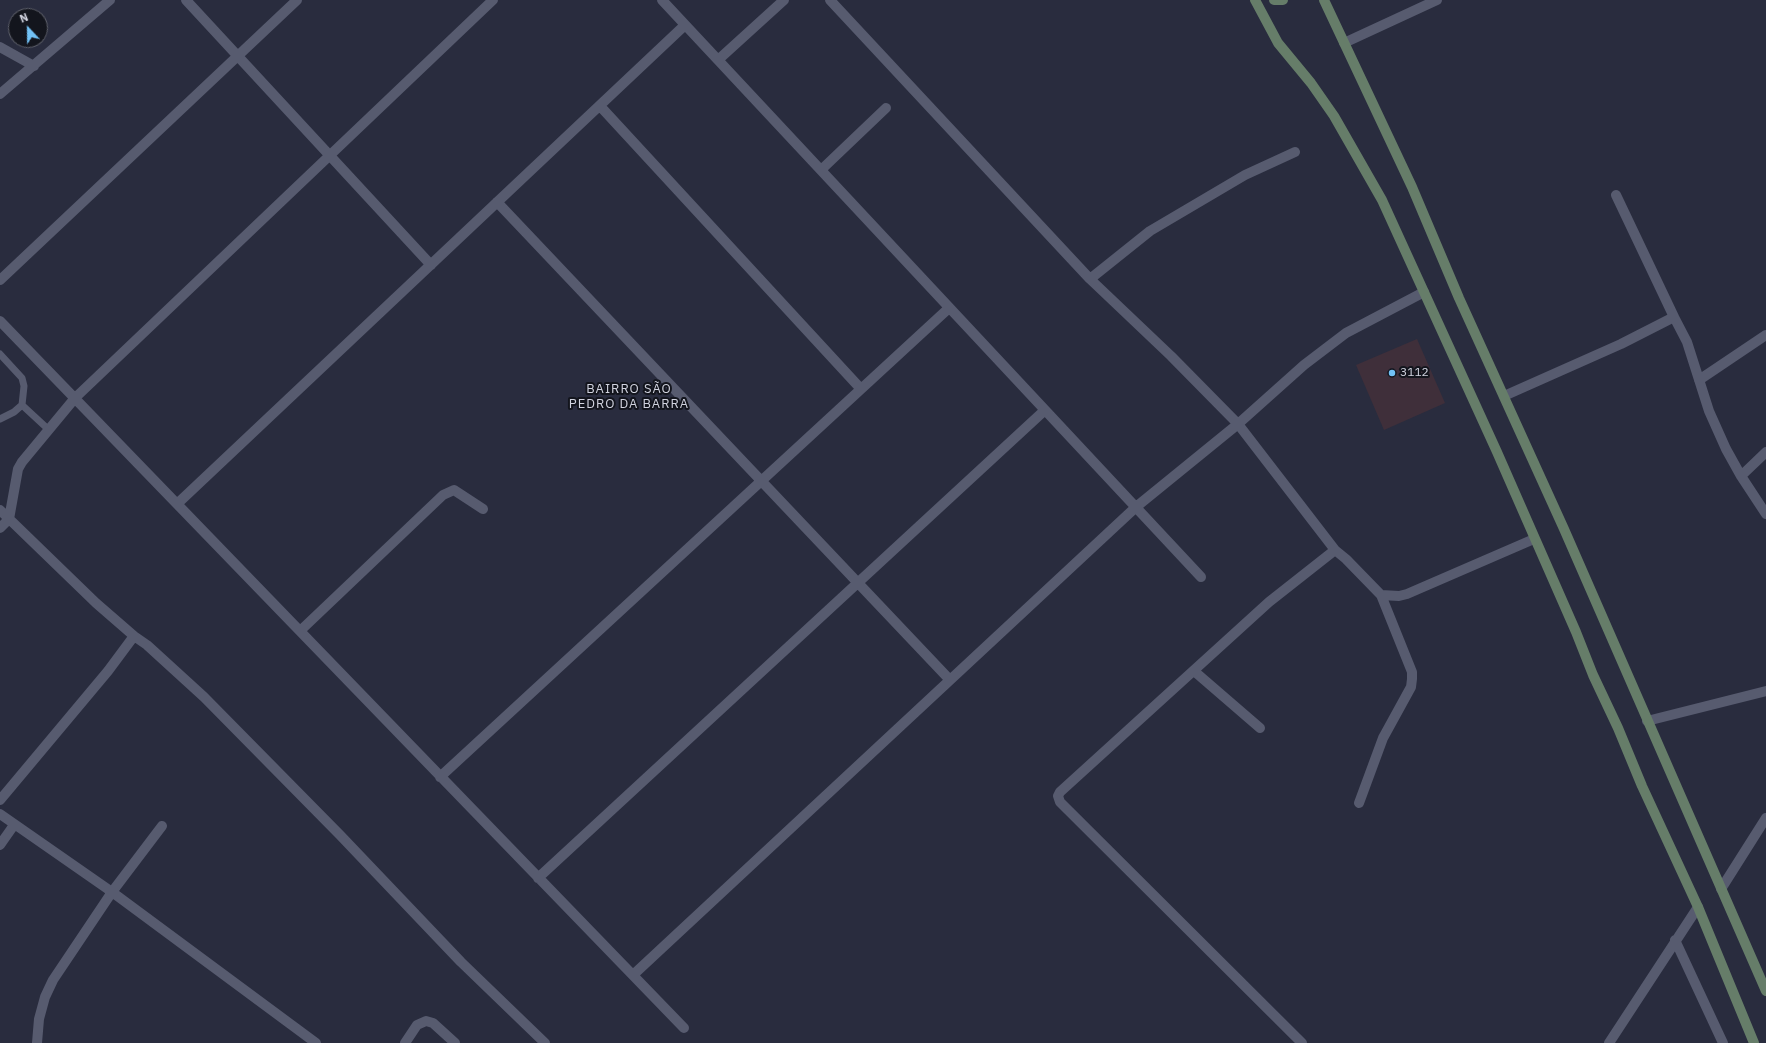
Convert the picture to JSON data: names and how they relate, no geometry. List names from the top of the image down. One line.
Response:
{"districts":["BAIRRO SÃO PEDRO DA BARRA"],"places":["3112"],"north":"top"}
